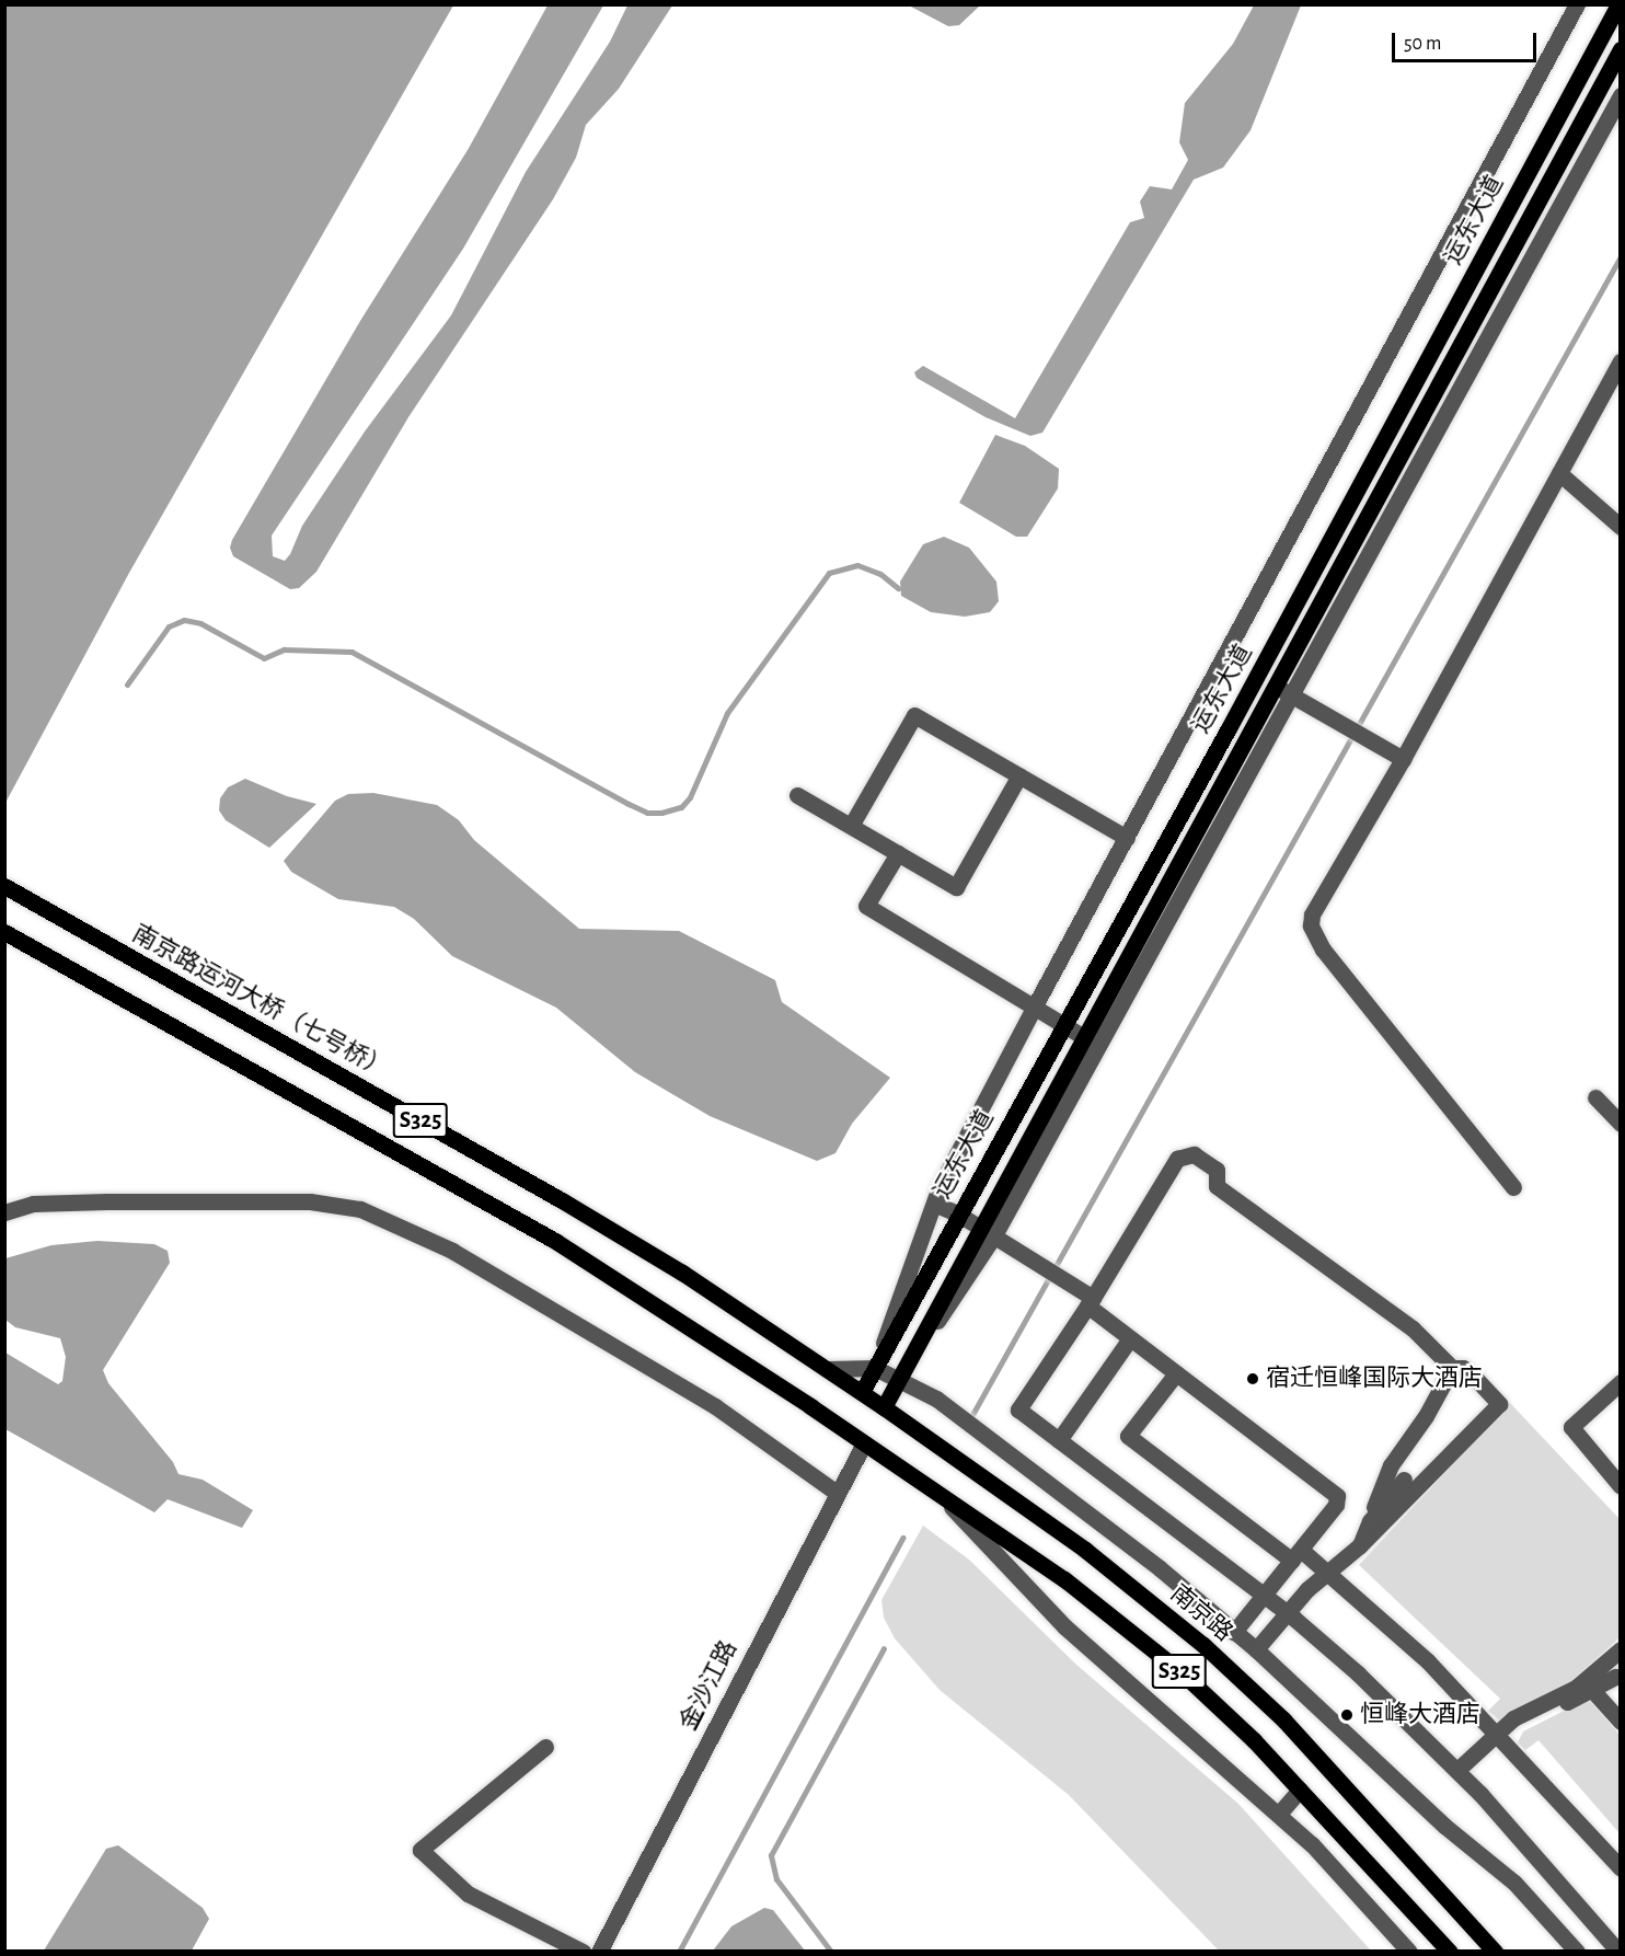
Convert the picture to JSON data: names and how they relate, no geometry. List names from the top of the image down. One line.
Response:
{"streets":{"main road":["运东大道","南京路运河大桥（七号桥）","S325","南京路"],"street":["金沙江路"]},"crossings":[["运东大道","南京路"],["南京路运河大桥（七号桥）","南京路"],["S325","金沙江路"]],"places":["宿迁恒峰国际大酒店","恒峰大酒店"],"scale_bar":"50 m"}
